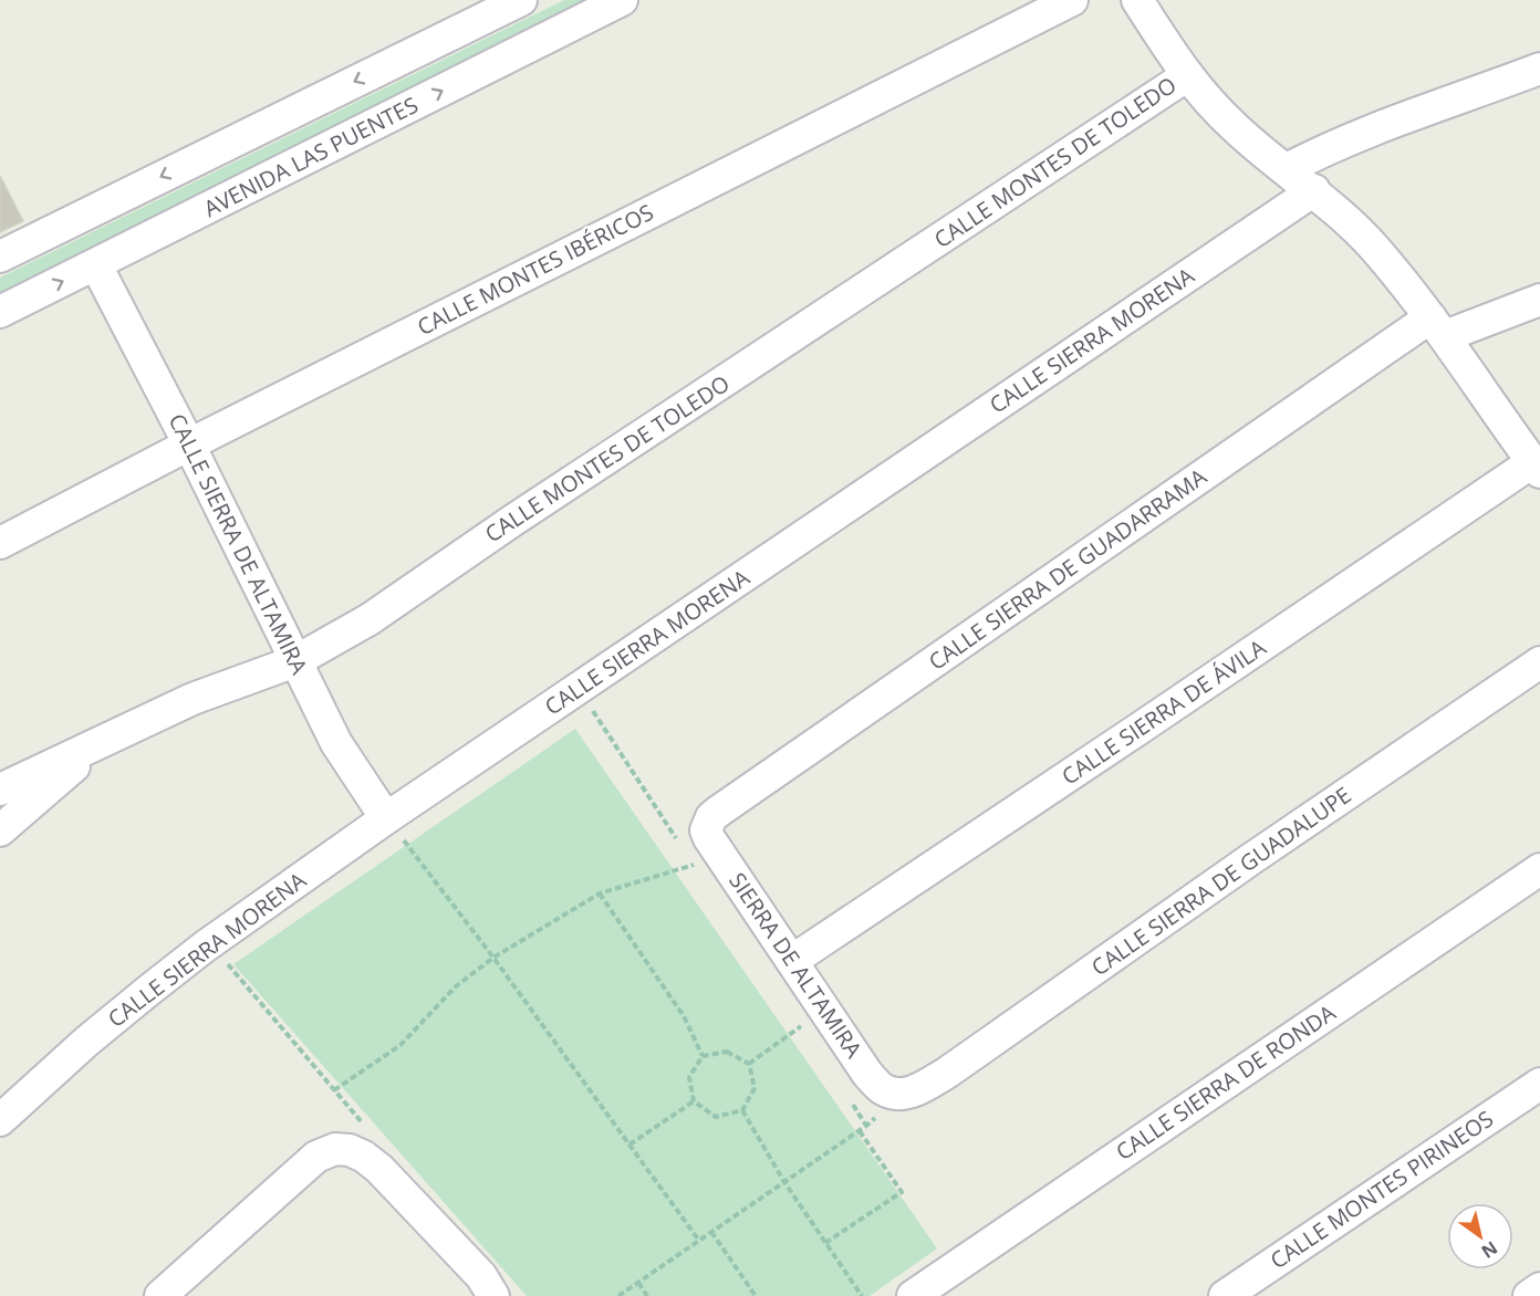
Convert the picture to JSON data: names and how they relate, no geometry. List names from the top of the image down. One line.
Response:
{"streets":{"street":["AVENIDA LAS PUENTES","CALLE MONTES DE TOLEDO","CALLE MONTES IBÉRICOS","CALLE SIERRA MORENA","CALLE SIERRA DE ALTAMIRA","CALLE SIERRA DE GUADARRAMA","CALLE SIERRA DE ÁVILA","CALLE SIERRA DE GUADALUPE","SIERRA DE ALTAMIRA","CALLE SIERRA DE RONDA","CALLE MONTES PIRINEOS"]},"crossings":[["AVENIDA LAS PUENTES","CALLE SIERRA DE ALTAMIRA"],["CALLE MONTES DE TOLEDO","CALLE SIERRA DE ALTAMIRA"],["CALLE MONTES IBÉRICOS","CALLE SIERRA DE ALTAMIRA"],["CALLE SIERRA MORENA","CALLE SIERRA DE ALTAMIRA"],["CALLE SIERRA DE GUADARRAMA","SIERRA DE ALTAMIRA"],["CALLE SIERRA DE ÁVILA","SIERRA DE ALTAMIRA"],["CALLE SIERRA DE GUADALUPE","SIERRA DE ALTAMIRA"]],"north":"bottom right"}
